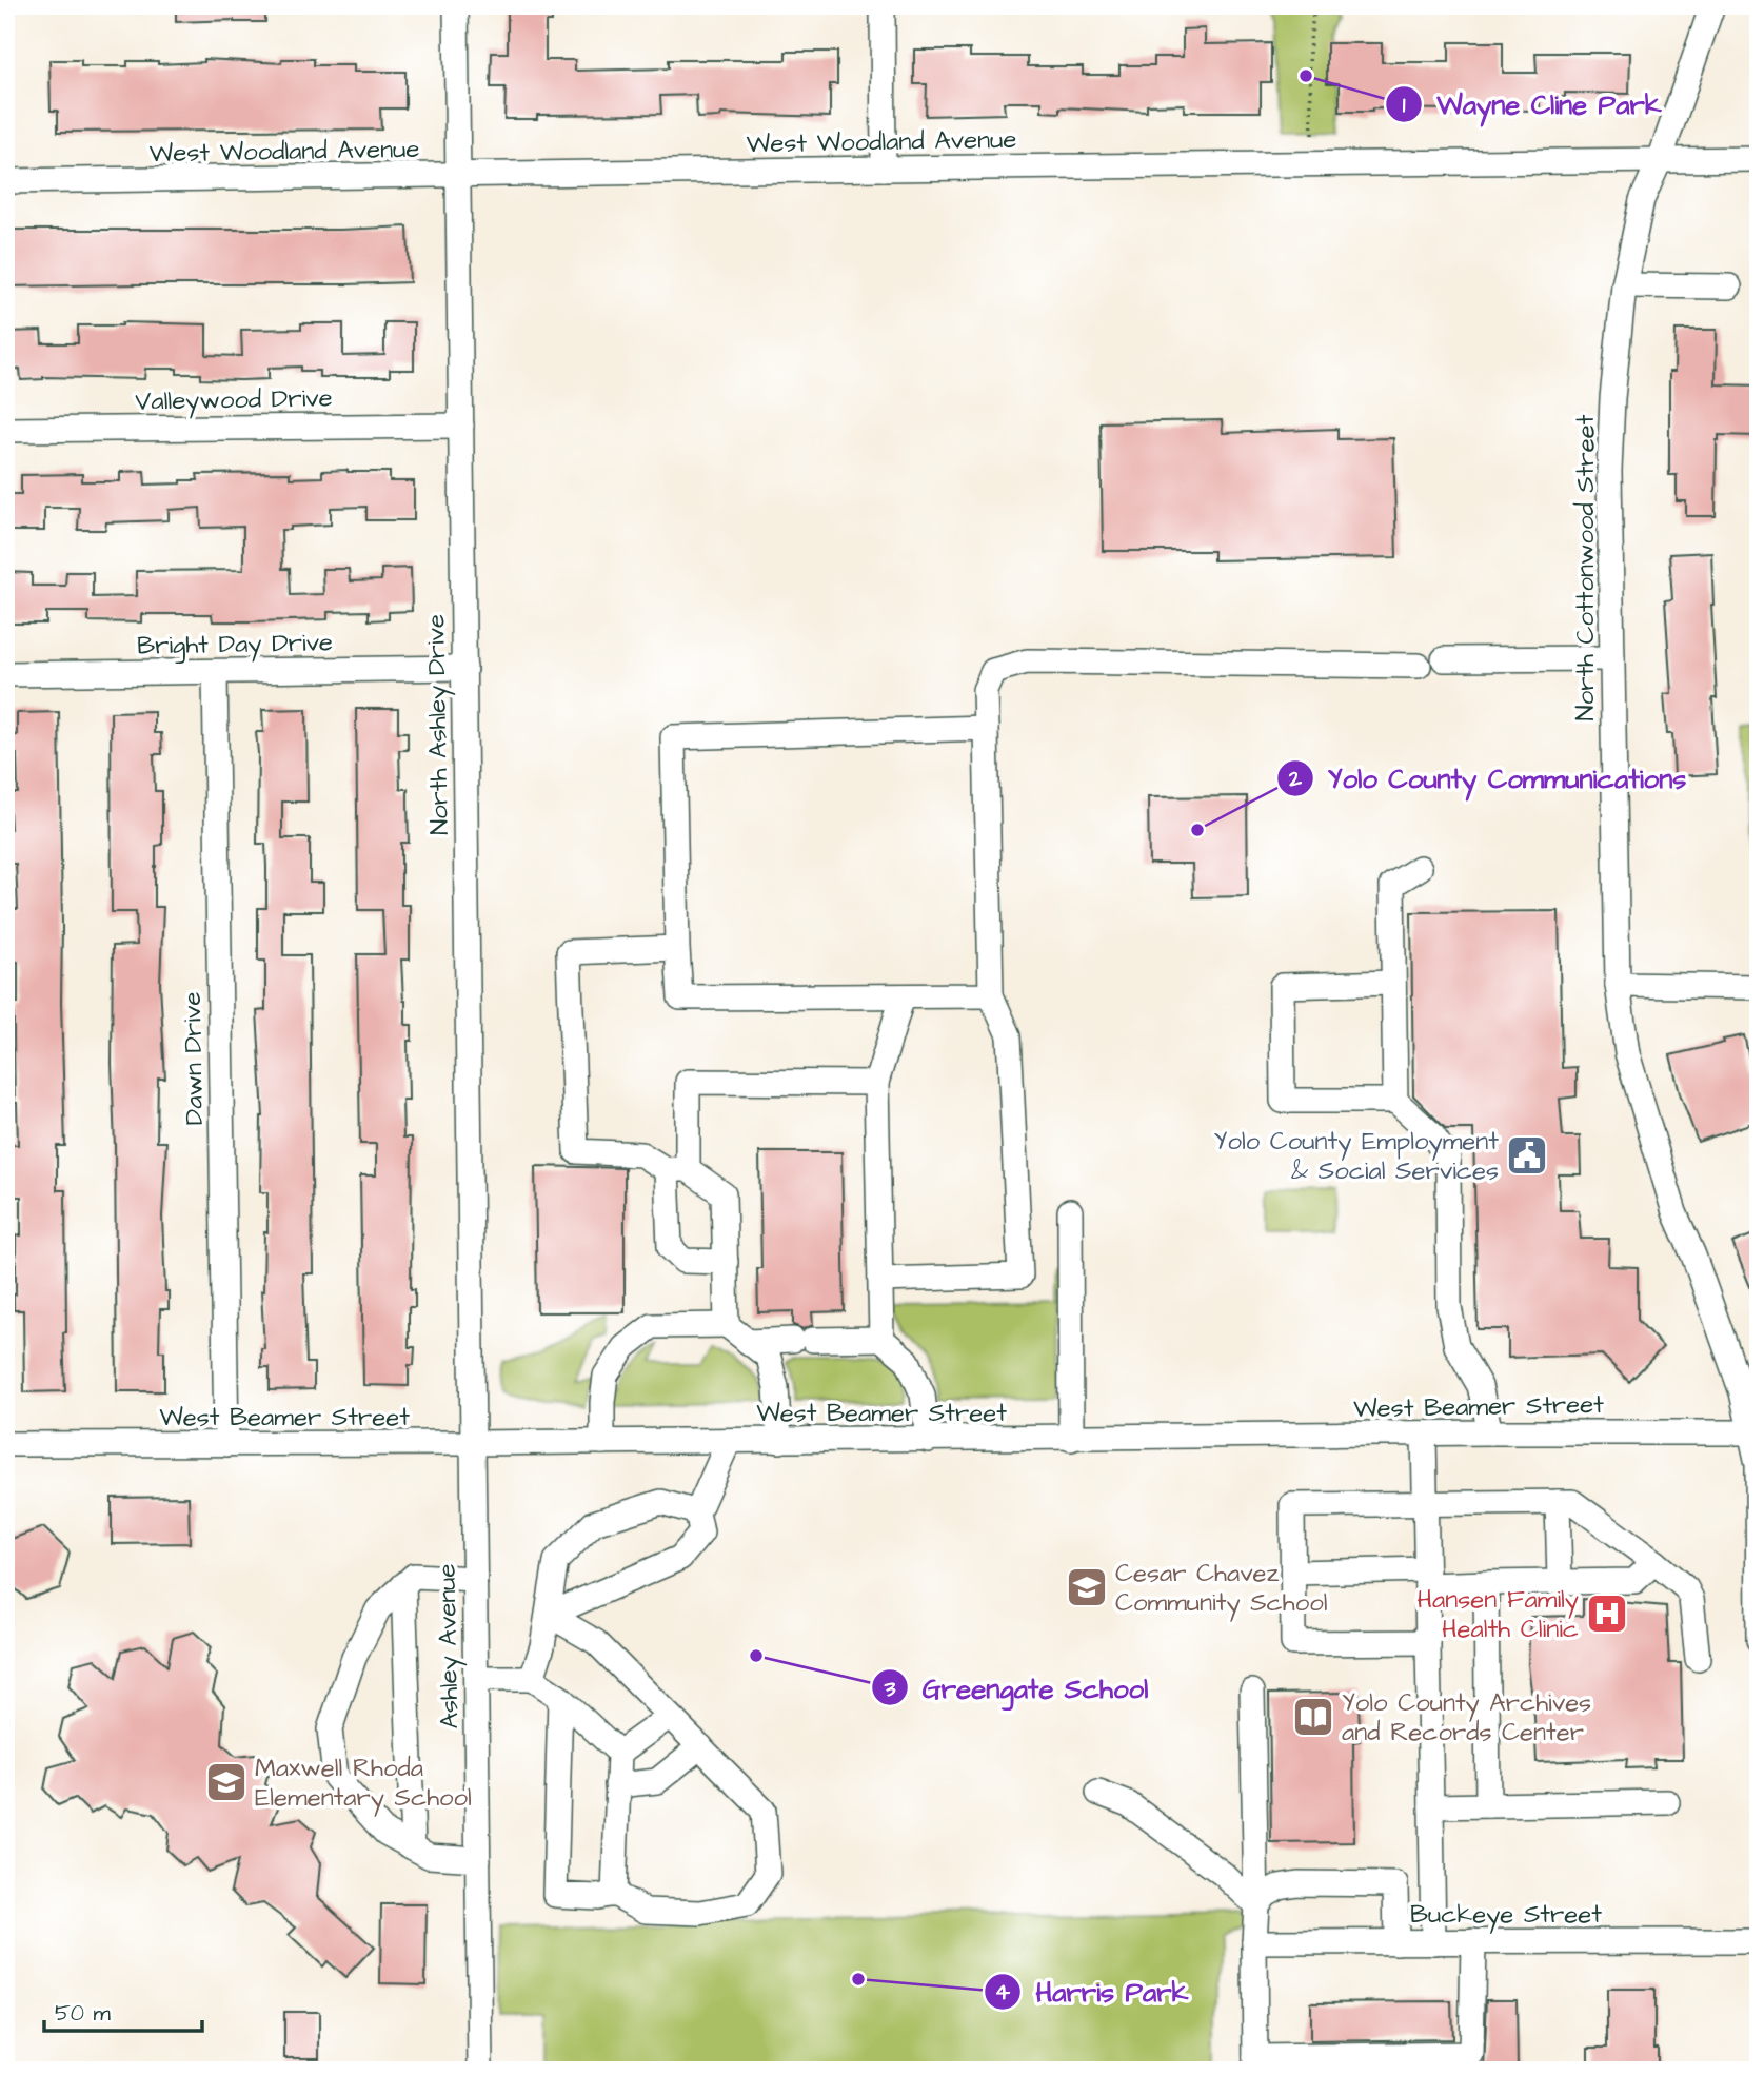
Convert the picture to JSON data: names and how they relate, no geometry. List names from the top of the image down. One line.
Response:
{"streets":{"street":["West Woodland Avenue","Valleywood Drive","North Cottonwood Street","Bright Day Drive","North Ashley Drive","Dawn Drive","West Beamer Street","Ashley Avenue","Buckeye Street"]},"crossings":[["West Woodland Avenue","North Cottonwood Street"],["West Woodland Avenue","North Ashley Drive"],["Valleywood Drive","North Ashley Drive"],["North Cottonwood Street","West Beamer Street"],["Bright Day Drive","North Ashley Drive"],["Bright Day Drive","Dawn Drive"],["North Ashley Drive","West Beamer Street"],["North Ashley Drive","Ashley Avenue"],["Dawn Drive","West Beamer Street"],["West Beamer Street","Ashley Avenue"]],"places":{"other":["Wayne Cline Park","Yolo County Communications","Greengate School","Harris Park"],"public building":["Yolo County Employment & Social Services"],"school or university":["Cesar Chavez Community School","Maxwell Rhoda Elementary School"],"hospital":["Hansen Family Health Clinic"],"library":["Yolo County Archives and Records Center"]},"scale_bar":"50 m"}
